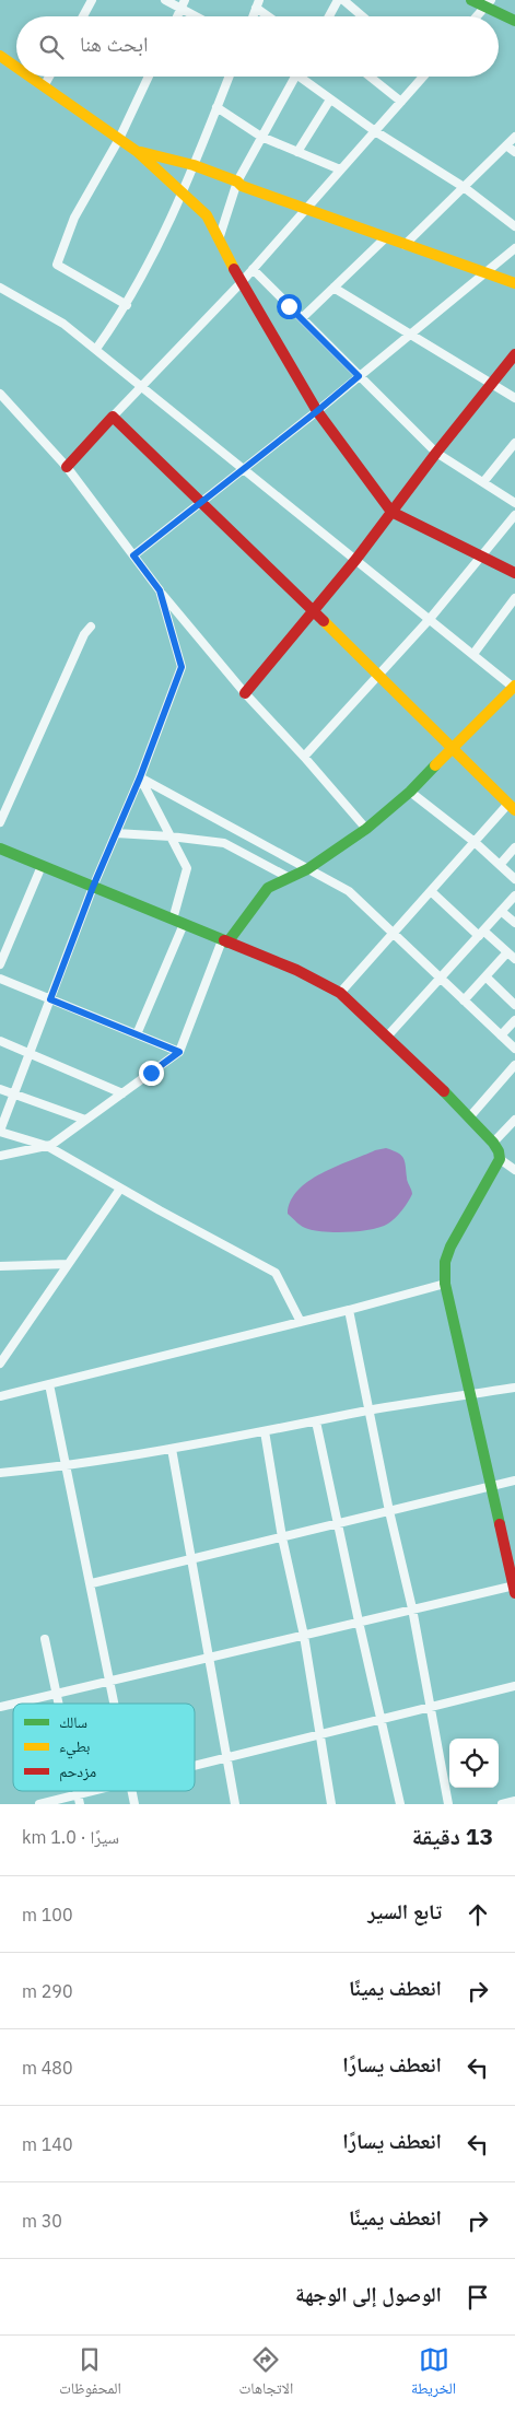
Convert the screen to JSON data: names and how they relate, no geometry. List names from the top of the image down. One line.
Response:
{"legend":["سالك","بطيء","مزدحم"],"page":{"search":"ابحث هنا","heading":["13 دقيقة","سيرًا · 1.0 km"],"list":[["تابع السير","100 m"],["انعطف يمينًا","290 m"],["انعطف يسارًا","480 m"],["انعطف يسارًا","140 m"],["انعطف يمينًا","30 m"],"الوصول إلى الوجهة"],"nav":["الخريطة","الاتجاهات","المحفوظات"]}}
